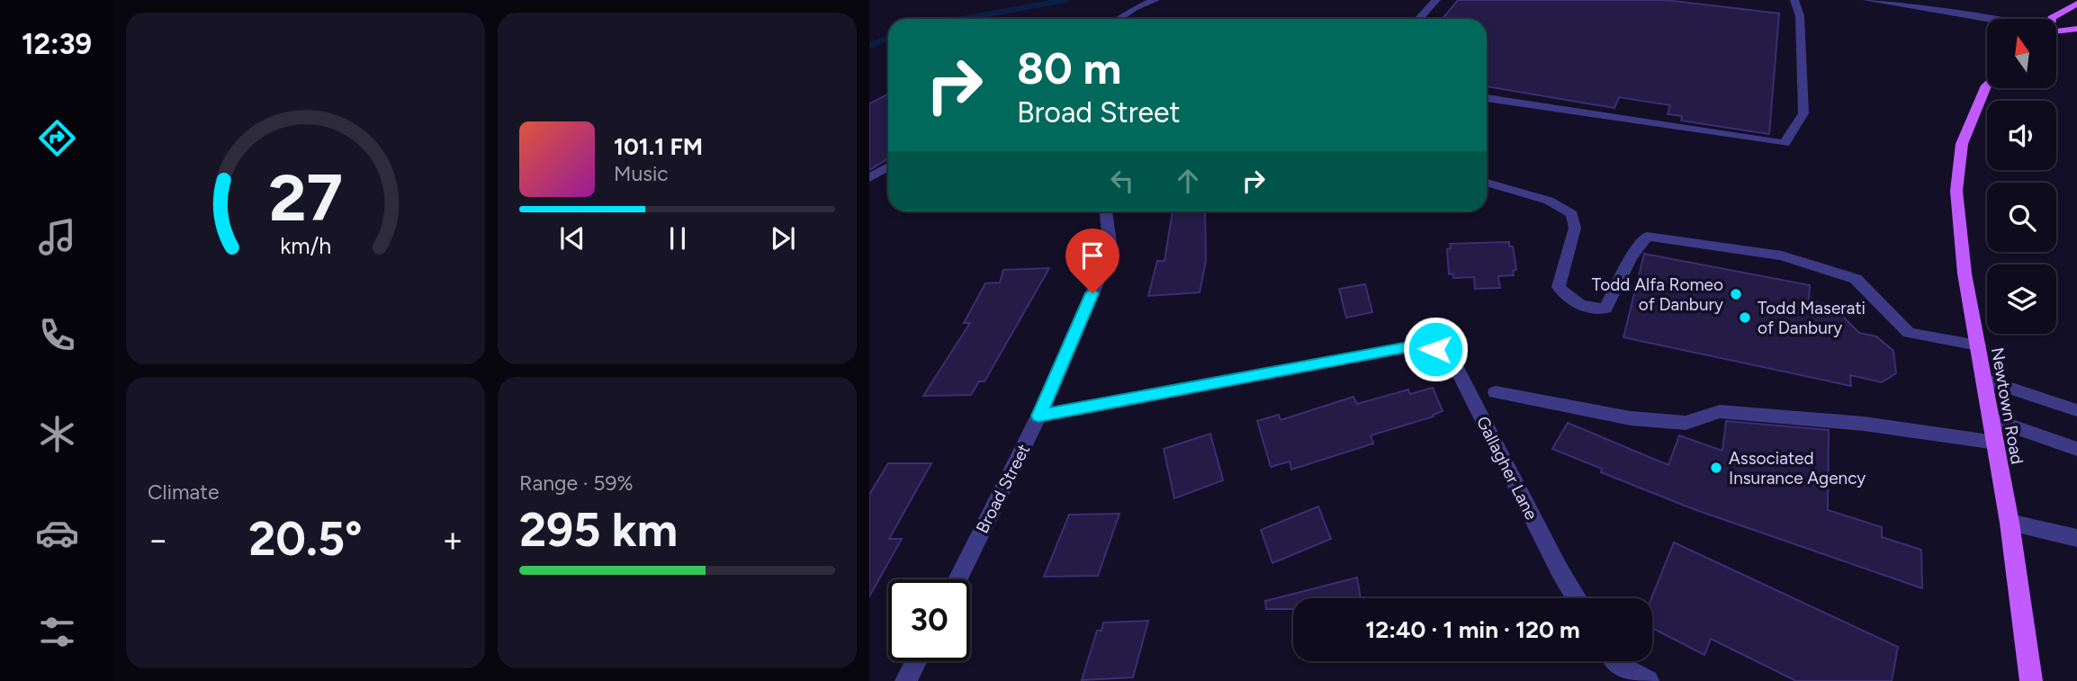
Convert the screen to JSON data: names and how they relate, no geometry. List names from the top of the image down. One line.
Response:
{"streets":{"main road":["Newtown Road"],"street":["Gallagher Lane","Broad Street"]},"crossings":[["Gallagher Lane","Broad Street"]],"places":["Todd Alfa Romeo of Danbury","Todd Maserati of Danbury","Associated Insurance Agency"],"north":"top","page":{"tabs":"12:39","turn":["80 m","Broad Street"],"song":["101.1 FM","Music"],"tile":["Climate",["Range · 59%","295 km"]],"heat":["−","20.5°","+"],"limit":"30","trip":"12:40 · 1 min · 120 m","gauge":["27","km/h"]}}
